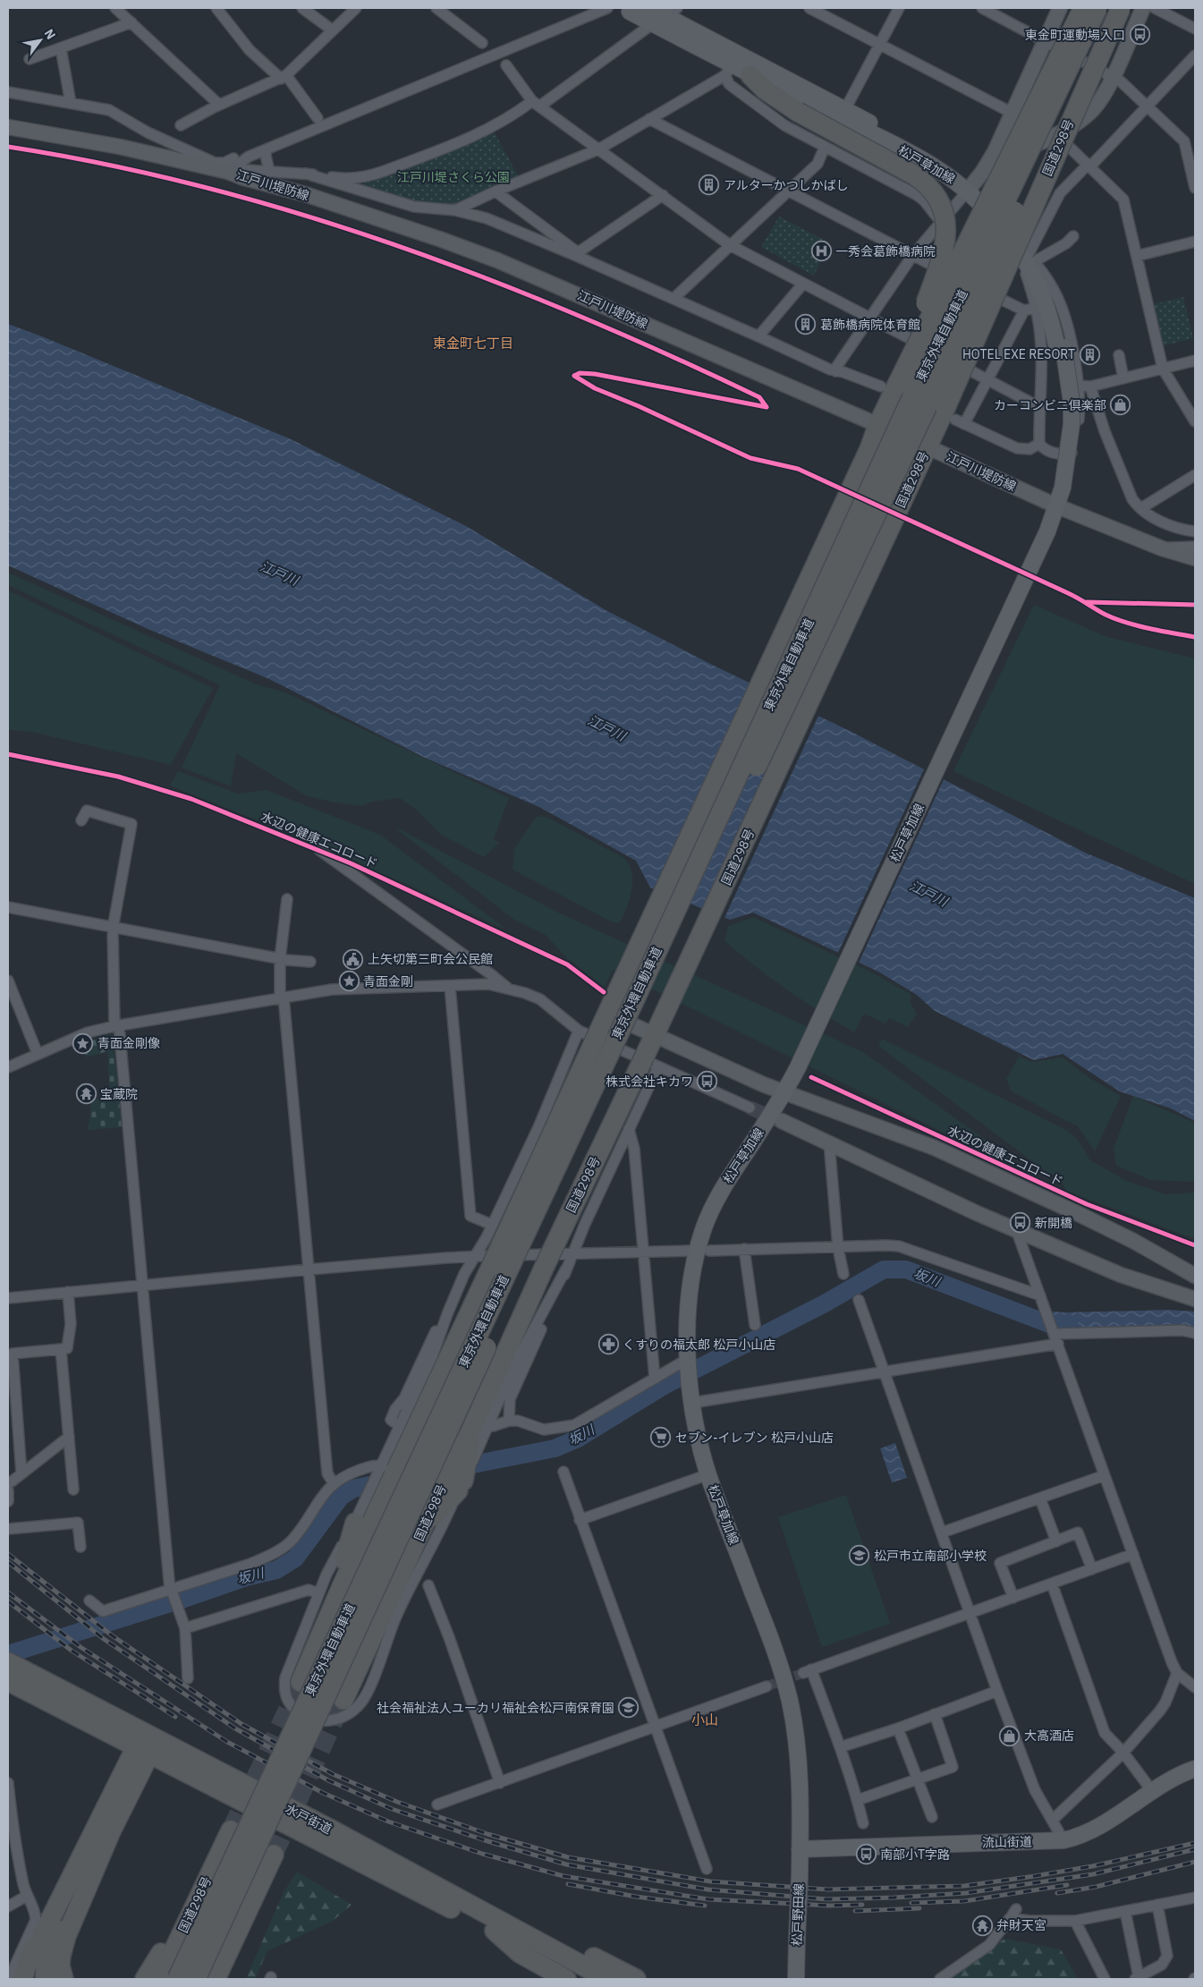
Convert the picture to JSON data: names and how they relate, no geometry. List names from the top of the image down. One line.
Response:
{"streets":{"highway":["国道298号","東京外環自動車道","水戸街道"],"main road":["松戸草加線","流山街道","松戸野田線"],"street":["江戸川堤防線"],"cycle path":["水辺の健康エコロード"]},"crossings":[["国道298号","江戸川堤防線"],["松戸草加線","江戸川堤防線"],["松戸草加線","流山街道"],["松戸草加線","松戸野田線"],["流山街道","松戸野田線"]],"districts":["東金町七丁目","小山"],"water":["江戸川","坂川"],"parks":["江戸川堤さくら公園"],"places":{"bus stop":["東金町運動場入口","株式会社キカワ","新開橋","南部小T字路"],"building":["アルターかつしかばし","葛飾橋病院体育館","HOTEL EXE RESORT"],"hospital":["一秀会葛飾橋病院"],"shop":["カーコンビニ倶楽部","大高酒店"],"public building":["上矢切第三町会公民館"],"place":["青面金剛","青面金剛像"],"temple":["宝蔵院","弁財天宮"],"pharmacy":["くすりの福太郎 松戸小山店"],"supermarket":["セブン-イレブン 松戸小山店"],"school or university":["松戸市立南部小学校","社会福祉法人ユーカリ福祉会松戸南保育園"]},"north":"top right"}
